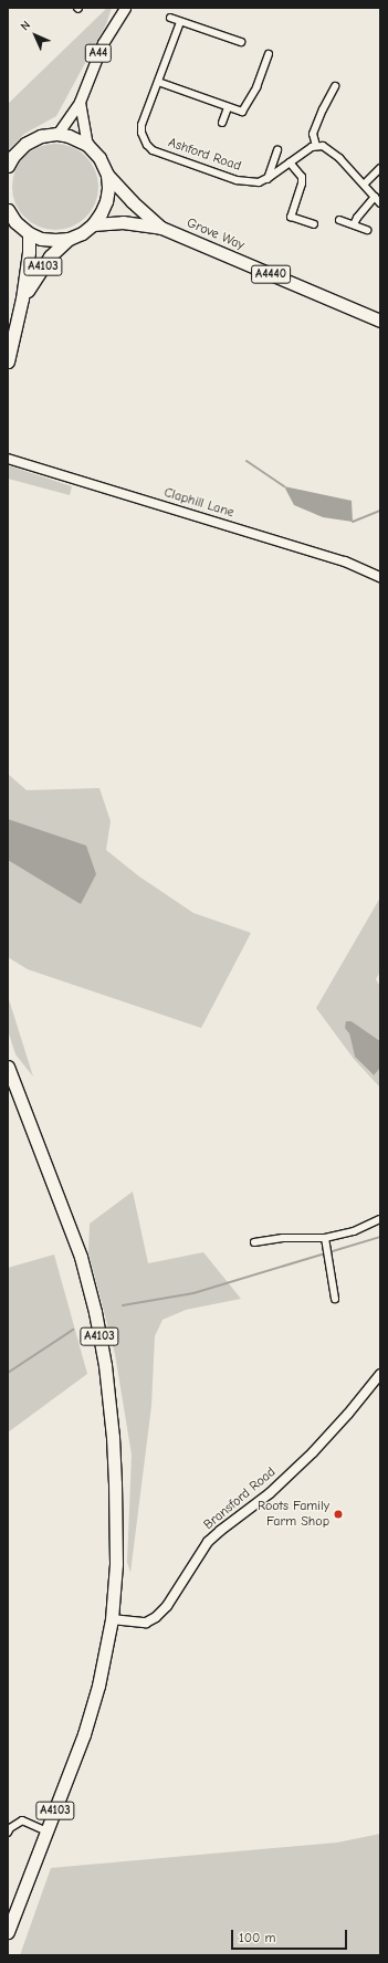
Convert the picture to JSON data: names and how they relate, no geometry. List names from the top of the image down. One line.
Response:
{"streets":{"highway":["Grove Way","A4103","A4440"],"main road":["A44"],"street":["Ashford Road","Claphill Lane","Bransford Road"]},"crossings":[["A4103","Bransford Road"]],"places":["Roots Family Farm Shop"],"scale_bar":"100 m","north":"top left"}
